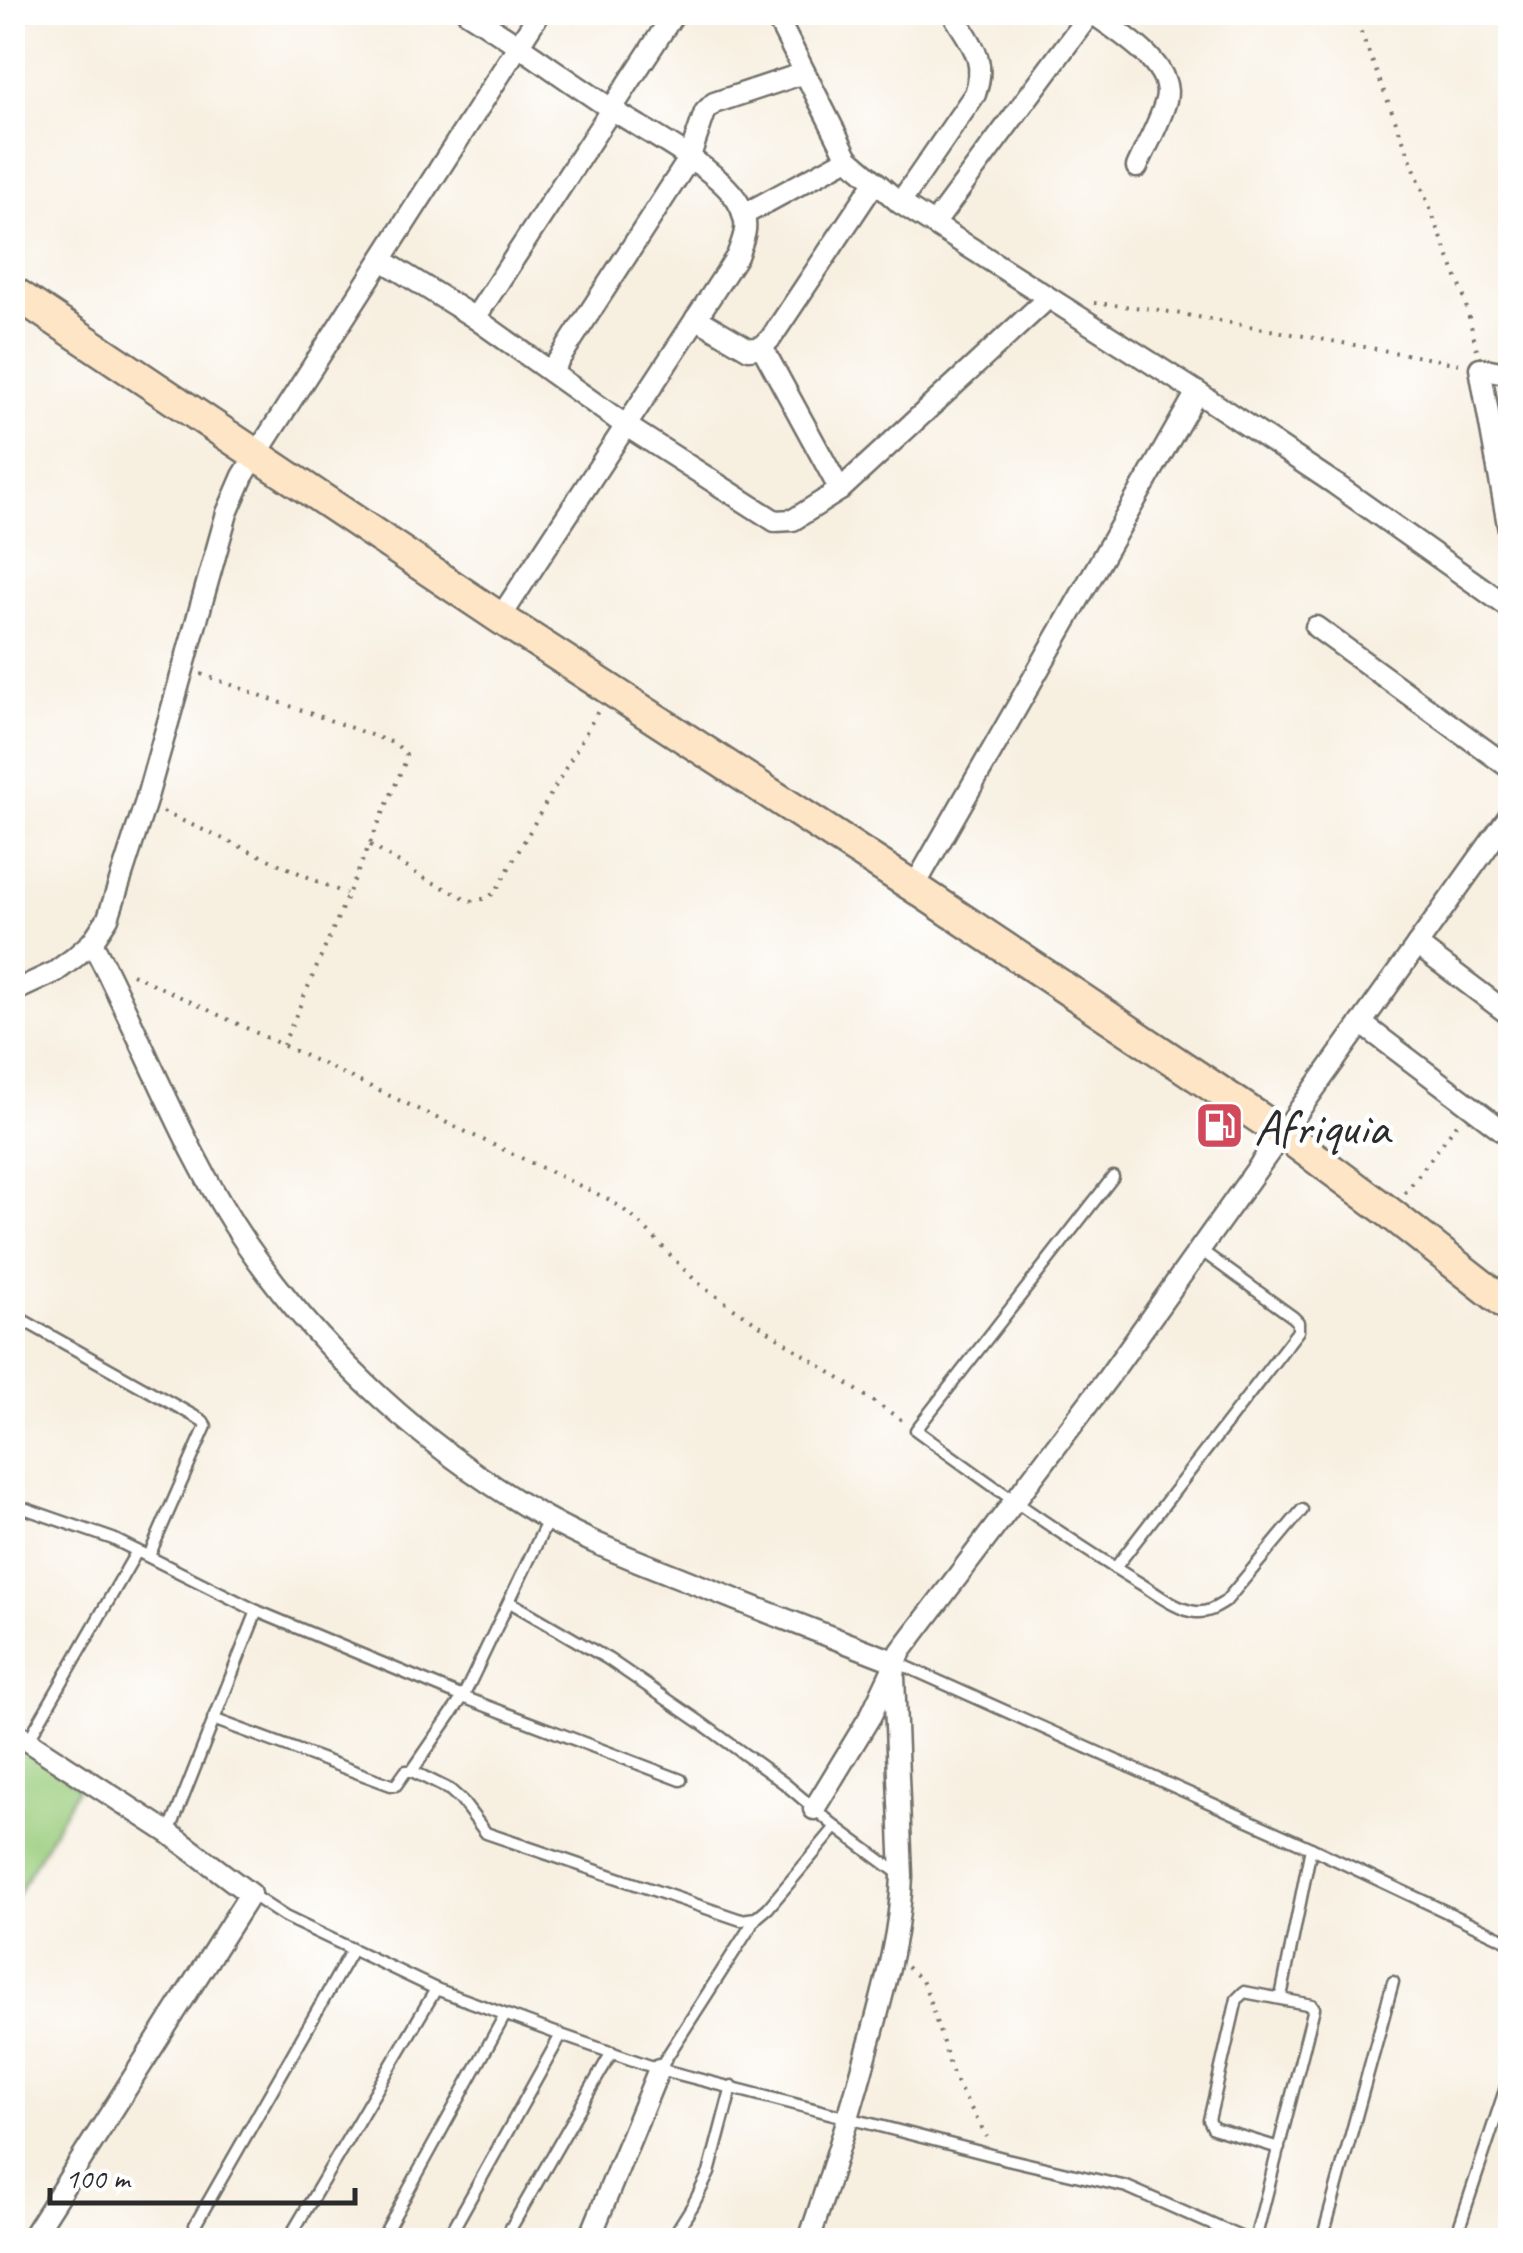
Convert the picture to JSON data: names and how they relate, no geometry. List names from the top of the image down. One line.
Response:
{"places":{"fuel station":["Afriquia"]},"scale_bar":"100 m"}
